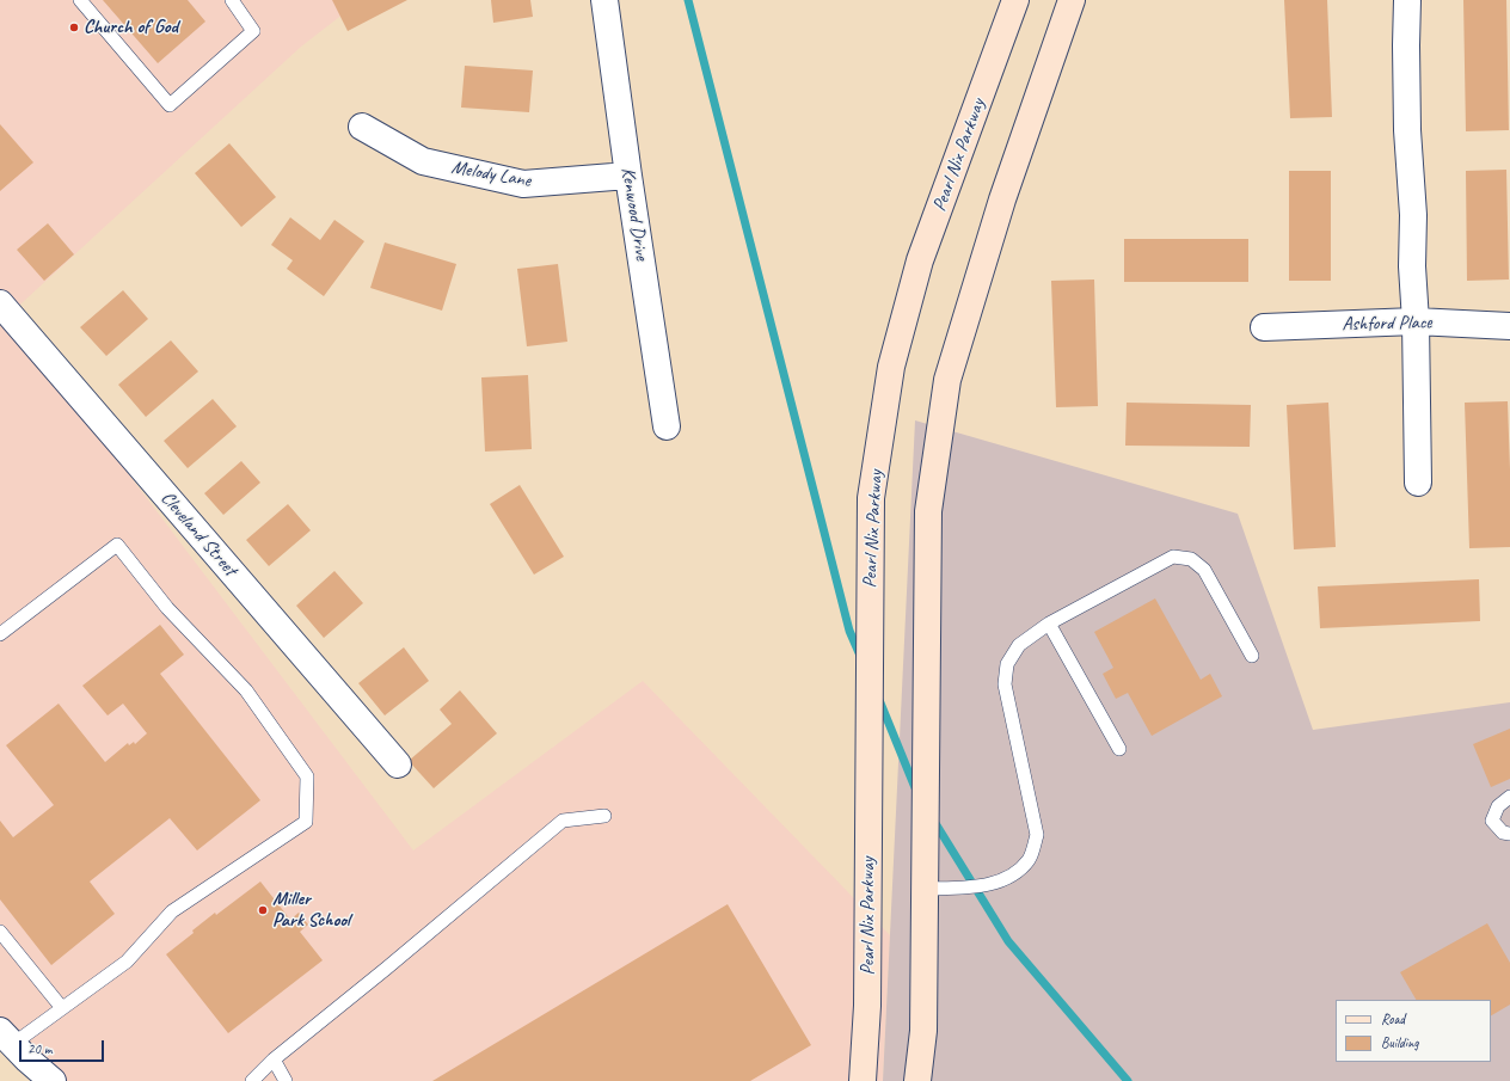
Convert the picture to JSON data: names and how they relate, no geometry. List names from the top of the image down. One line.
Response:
{"streets":{"main road":["Pearl Nix Parkway"],"street":["Melody Lane","Kenwood Drive","Ashford Place","Cleveland Street"]},"crossings":[["Melody Lane","Kenwood Drive"]],"places":["Church of God","Miller Park School"],"legend":["Road","Building"],"scale_bar":"20 m"}
